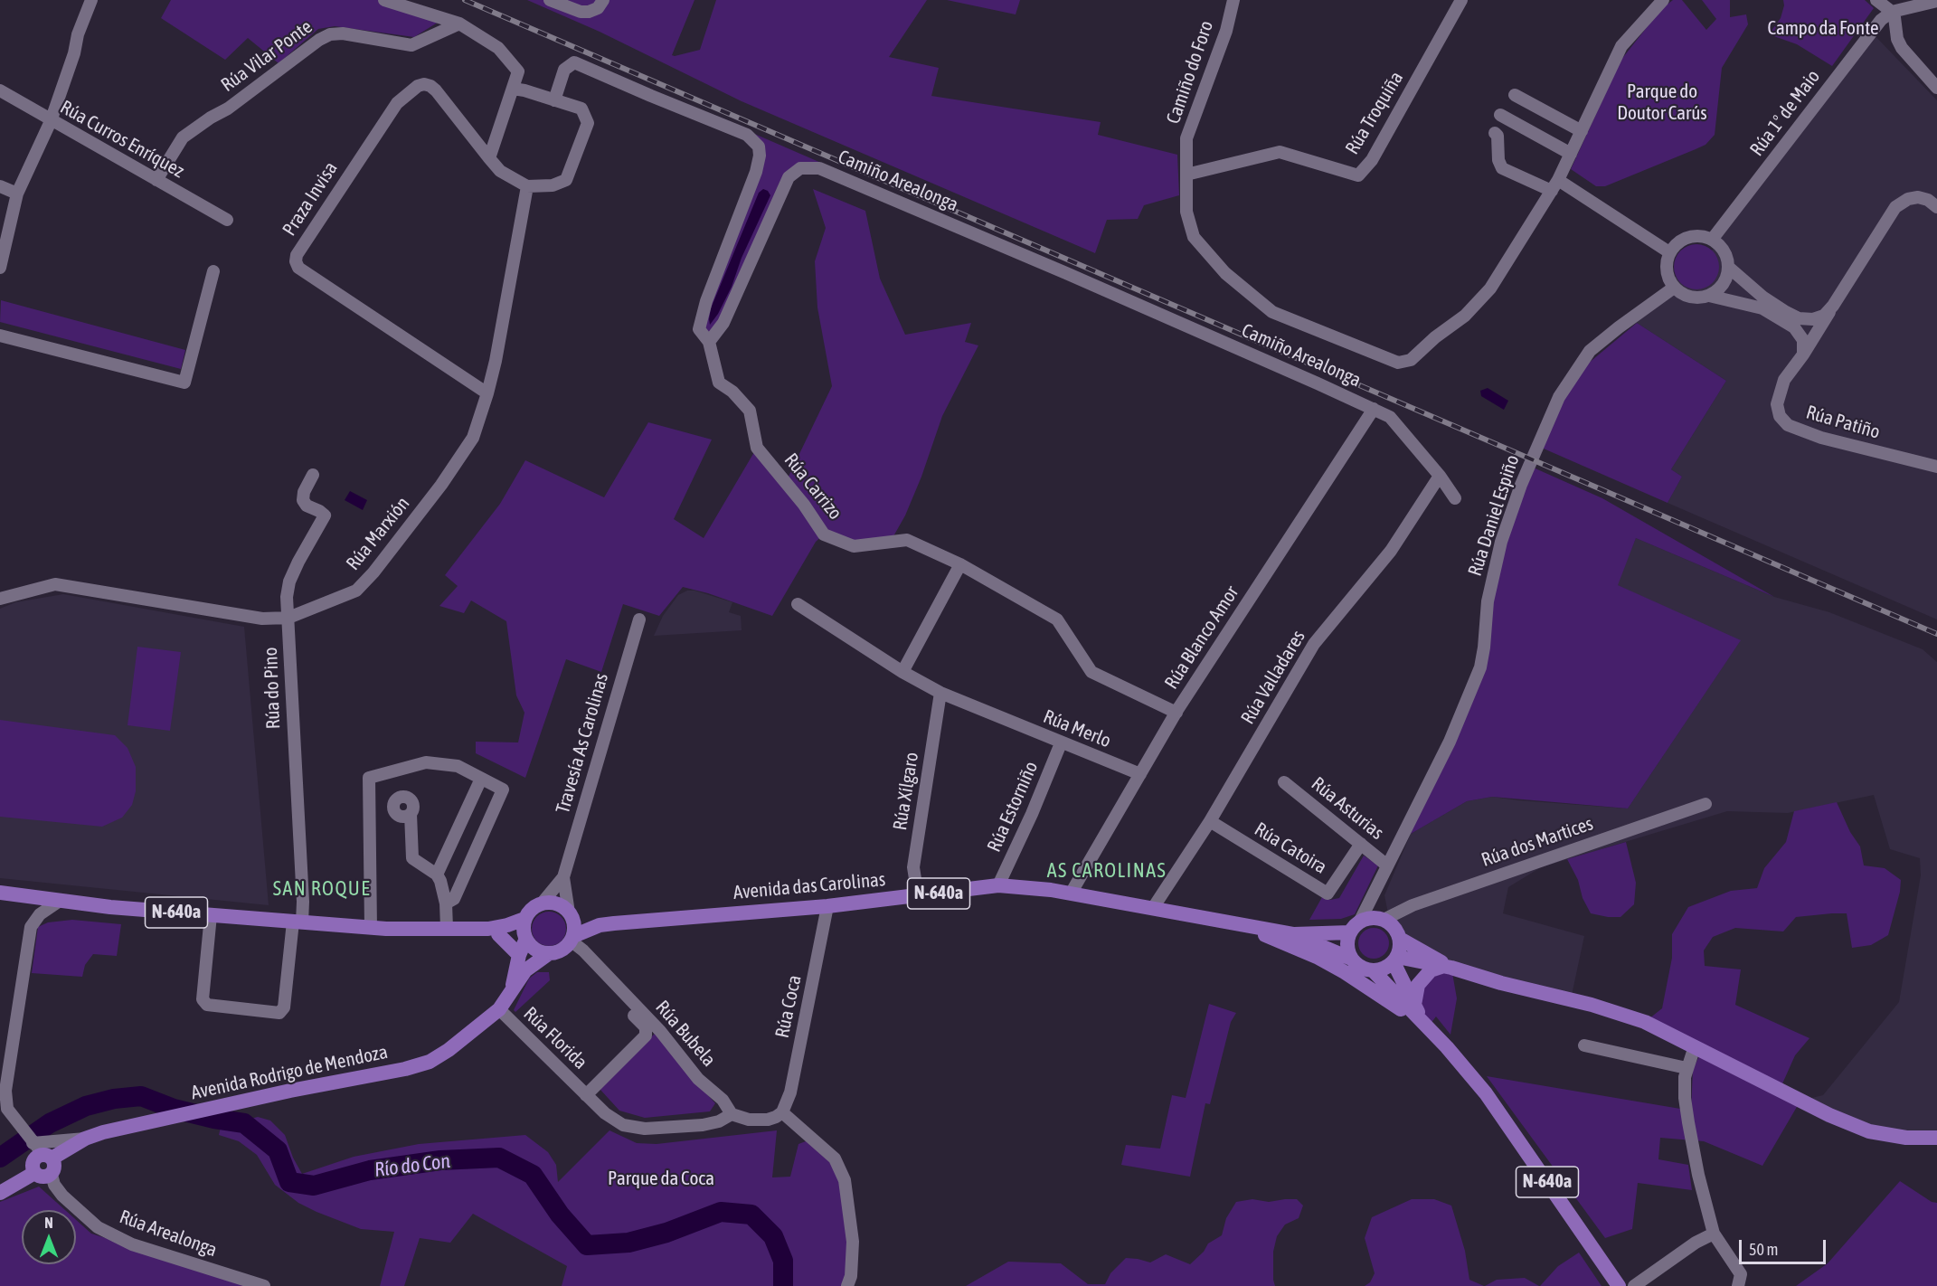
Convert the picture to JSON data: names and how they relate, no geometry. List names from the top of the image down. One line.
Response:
{"streets":{"main road":["Avenida das Carolinas","N-640a","Avenida Rodrigo de Mendoza"],"street":["Rúa Vilar Ponte","Camiño do Foro","Rúa Troquiña","Rúa 1º de Maio","Rúa Curros Enríquez","Camiño Arealonga","Praza Invisa","Rúa Patiño","Rúa Carrizo","Rúa Daniel Espiño","Rúa Marxión","Rúa Blanco Amor","Rúa Valladares","Rúa do Pino","Rúa Merlo","Travesía As Carolinas","Rúa Xílgaro","Rúa Estorniño","Rúa Asturias","Rúa dos Martices","Rúa Catoira","Rúa Coca","Rúa Bubela","Rúa Florida","Rúa Arealonga"]},"crossings":[["Rúa Vilar Ponte","Rúa Curros Enríquez"],["Camiño do Foro","Rúa Troquiña"],["Rúa 1º de Maio","Rúa Patiño"],["Rúa 1º de Maio","Rúa Daniel Espiño"],["Camiño Arealonga","Rúa Carrizo"],["Camiño Arealonga","Rúa Blanco Amor"],["Camiño Arealonga","Rúa Valladares"],["Praza Invisa","Rúa Marxión"],["Rúa Patiño","Rúa Daniel Espiño"],["Rúa Carrizo","Rúa Blanco Amor"],["Rúa Daniel Espiño","Rúa Asturias"],["Rúa Daniel Espiño","Rúa dos Martices"],["Rúa Daniel Espiño","N-640a"],["Rúa Marxión","Rúa do Pino"],["Rúa Blanco Amor","Rúa Merlo"],["Rúa Blanco Amor","Avenida das Carolinas"],["Rúa Valladares","Rúa Catoira"],["Rúa Valladares","Avenida das Carolinas"],["Rúa do Pino","N-640a"],["Rúa Merlo","Rúa Xílgaro"],["Rúa Merlo","Rúa Estorniño"],["Rúa Xílgaro","Avenida das Carolinas"],["Rúa Estorniño","Avenida das Carolinas"],["Rúa Asturias","Rúa Catoira"],["Rúa dos Martices","N-640a"],["Avenida das Carolinas","N-640a"],["Avenida das Carolinas","Rúa Coca"],["N-640a","Rúa Bubela"],["N-640a","Rúa Florida"],["N-640a","Avenida Rodrigo de Mendoza"],["Rúa Bubela","Rúa Florida"],["Rúa Bubela","Avenida Rodrigo de Mendoza"],["Rúa Florida","Avenida Rodrigo de Mendoza"],["Avenida Rodrigo de Mendoza","Rúa Arealonga"]],"districts":["AS CAROLINAS","SAN ROQUE"],"water":["Río do Con"],"parks":["Campo da Fonte","Parque do Doutor Carús","Parque da Coca"],"scale_bar":"50 m","north":"top"}
